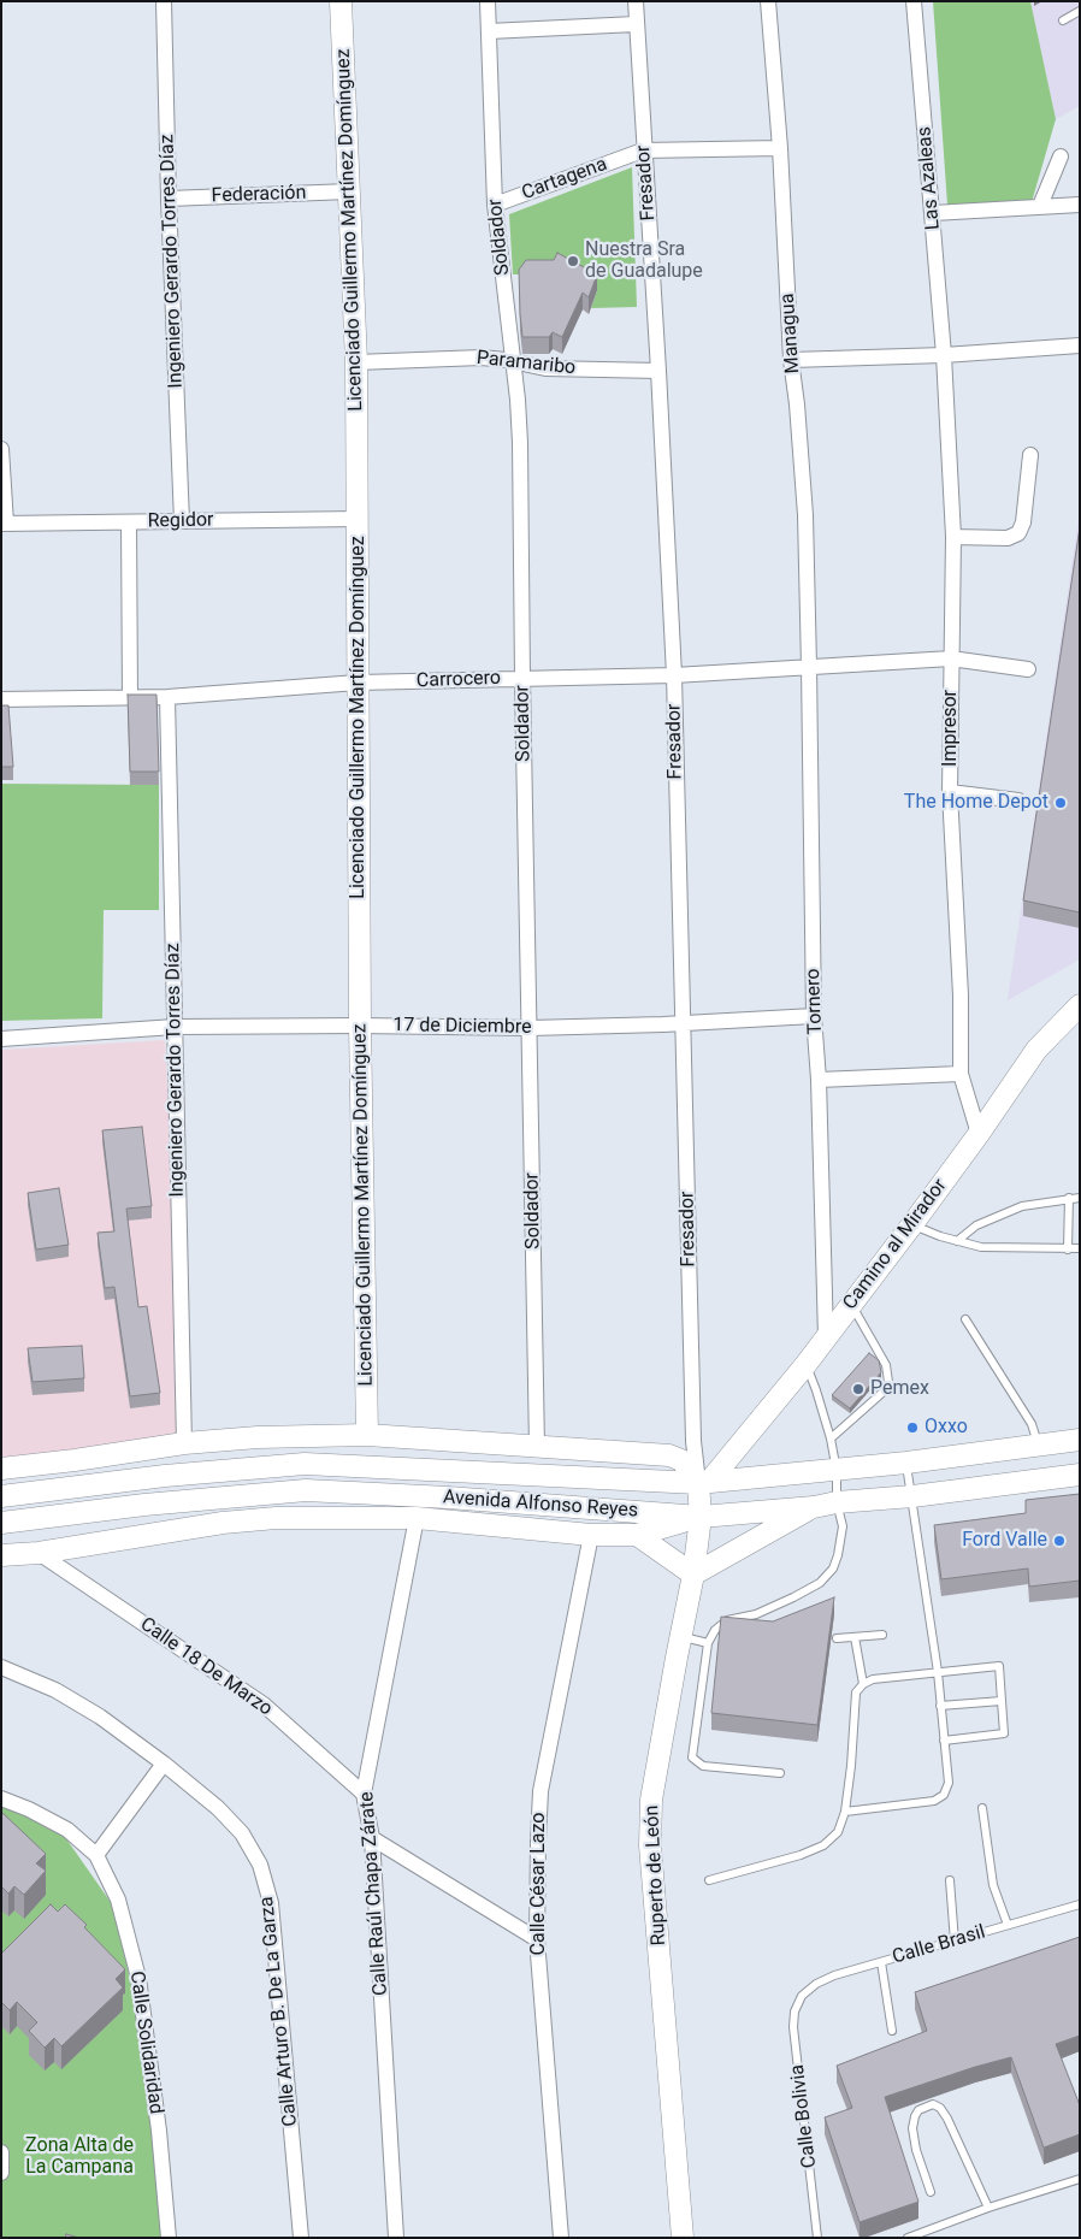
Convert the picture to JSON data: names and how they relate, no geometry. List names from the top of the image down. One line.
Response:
{"streets":{"street":["Las Azaleas","Cartagena","Fresador","Federación","Licenciado Guillermo Martínez Domínguez","Soldador","Ingeniero Gerardo Torres Díaz","Managua","Paramaribo","Regidor","Carrocero","Impresor","Tornero","17 de Diciembre","Camino al Mirador","Avenida Alfonso Reyes","Calle 18 De Marzo","Ruperto de León","Calle César Lazo","Calle Raúl Chapa Zárate","Calle Arturo B. De La Garza","Calle Solidaridad"],"lane":["Calle Brasil","Calle Bolivia"]},"crossings":[["Las Azaleas","Impresor"],["Cartagena","Fresador"],["Cartagena","Soldador"],["Cartagena","Managua"],["Fresador","Paramaribo"],["Fresador","Carrocero"],["Fresador","17 de Diciembre"],["Fresador","Camino al Mirador"],["Fresador","Avenida Alfonso Reyes"],["Fresador","Ruperto de León"],["Federación","Licenciado Guillermo Martínez Domínguez"],["Federación","Ingeniero Gerardo Torres Díaz"],["Licenciado Guillermo Martínez Domínguez","Paramaribo"],["Licenciado Guillermo Martínez Domínguez","Regidor"],["Licenciado Guillermo Martínez Domínguez","Carrocero"],["Licenciado Guillermo Martínez Domínguez","17 de Diciembre"],["Soldador","Paramaribo"],["Soldador","Carrocero"],["Soldador","17 de Diciembre"],["Ingeniero Gerardo Torres Díaz","Regidor"],["Ingeniero Gerardo Torres Díaz","Carrocero"],["Ingeniero Gerardo Torres Díaz","17 de Diciembre"],["Managua","Carrocero"],["Managua","Tornero"],["Carrocero","Impresor"],["Carrocero","Tornero"],["Impresor","Camino al Mirador"],["Tornero","17 de Diciembre"],["Tornero","Camino al Mirador"],["Camino al Mirador","Avenida Alfonso Reyes"],["Camino al Mirador","Ruperto de León"],["Avenida Alfonso Reyes","Ruperto de León"],["Calle 18 De Marzo","Calle Raúl Chapa Zárate"],["Calle Brasil","Calle Bolivia"]],"parks":["Zona Alta de La Campana"],"places":["Nuestra Sra de Guadalupe","The Home Depot","Pemex","Oxxo","Ford Valle"]}
